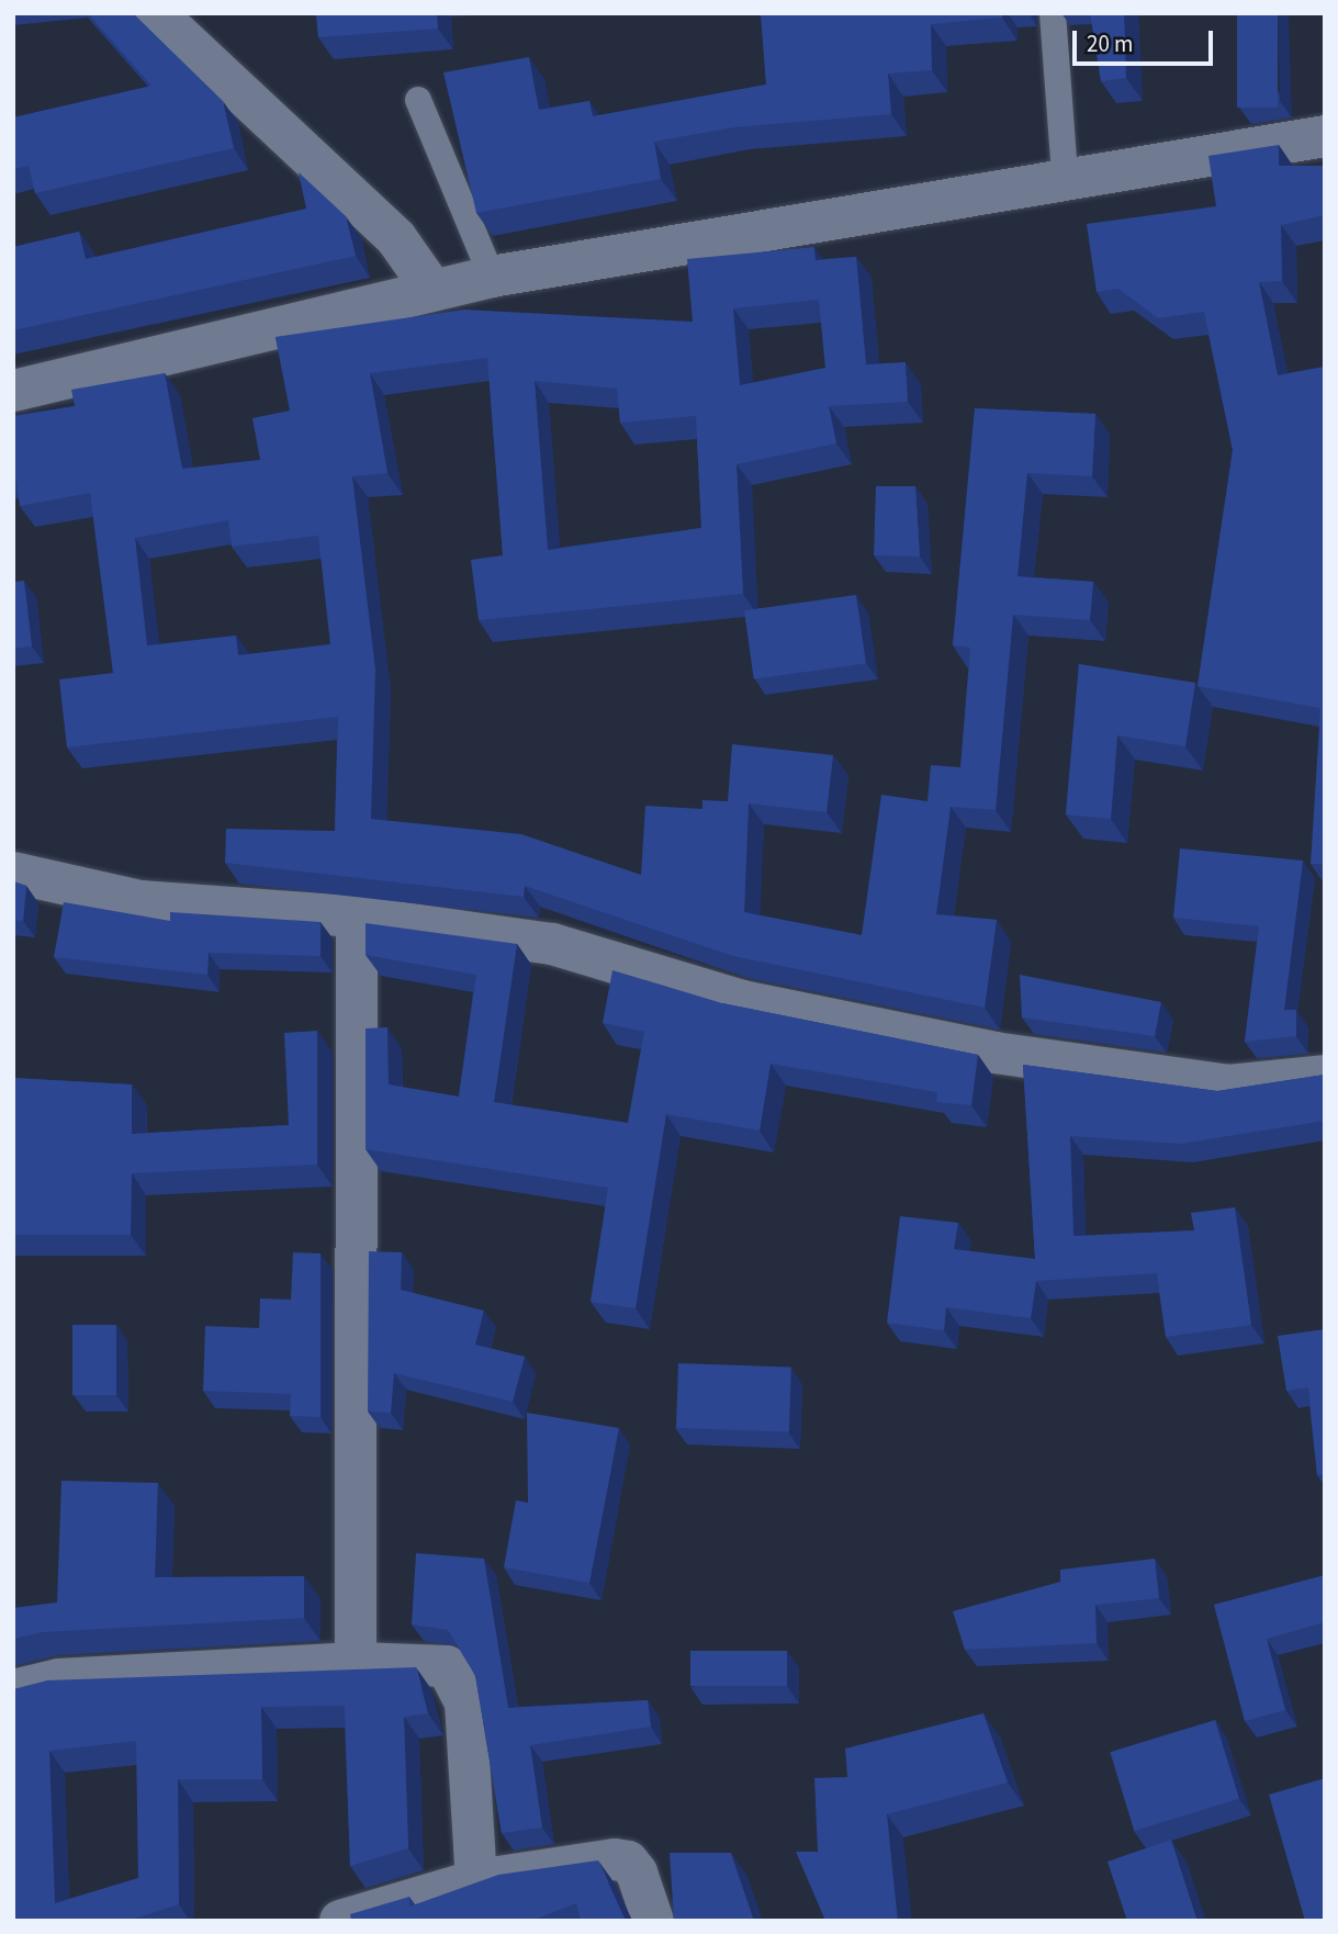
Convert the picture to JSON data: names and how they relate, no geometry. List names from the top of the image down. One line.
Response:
{"scale_bar":"20 m"}
